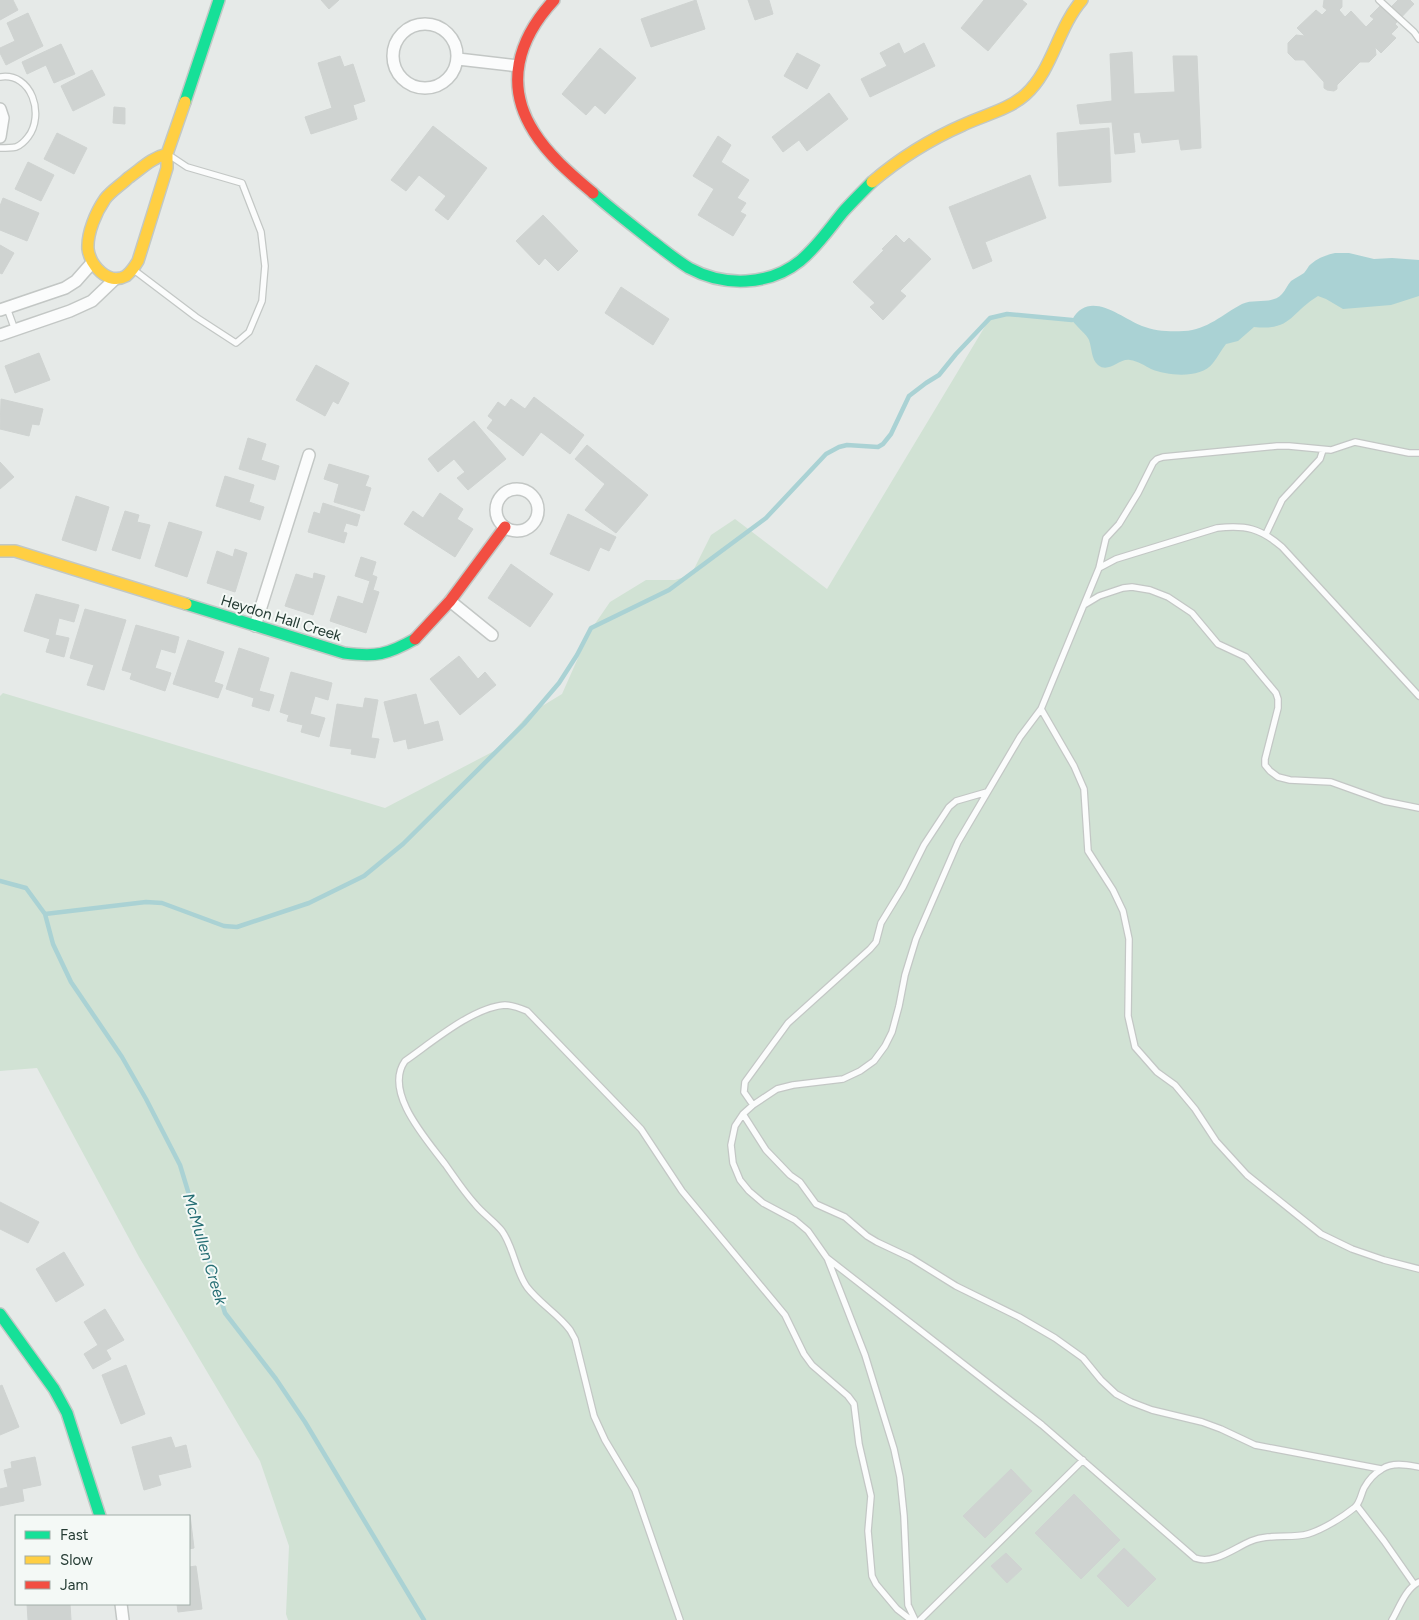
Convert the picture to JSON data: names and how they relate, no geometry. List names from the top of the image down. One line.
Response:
{"streets":{"street":["Heydon Hall Creek"]},"water":["McMullen Creek"],"legend":["Fast","Slow","Jam"]}
